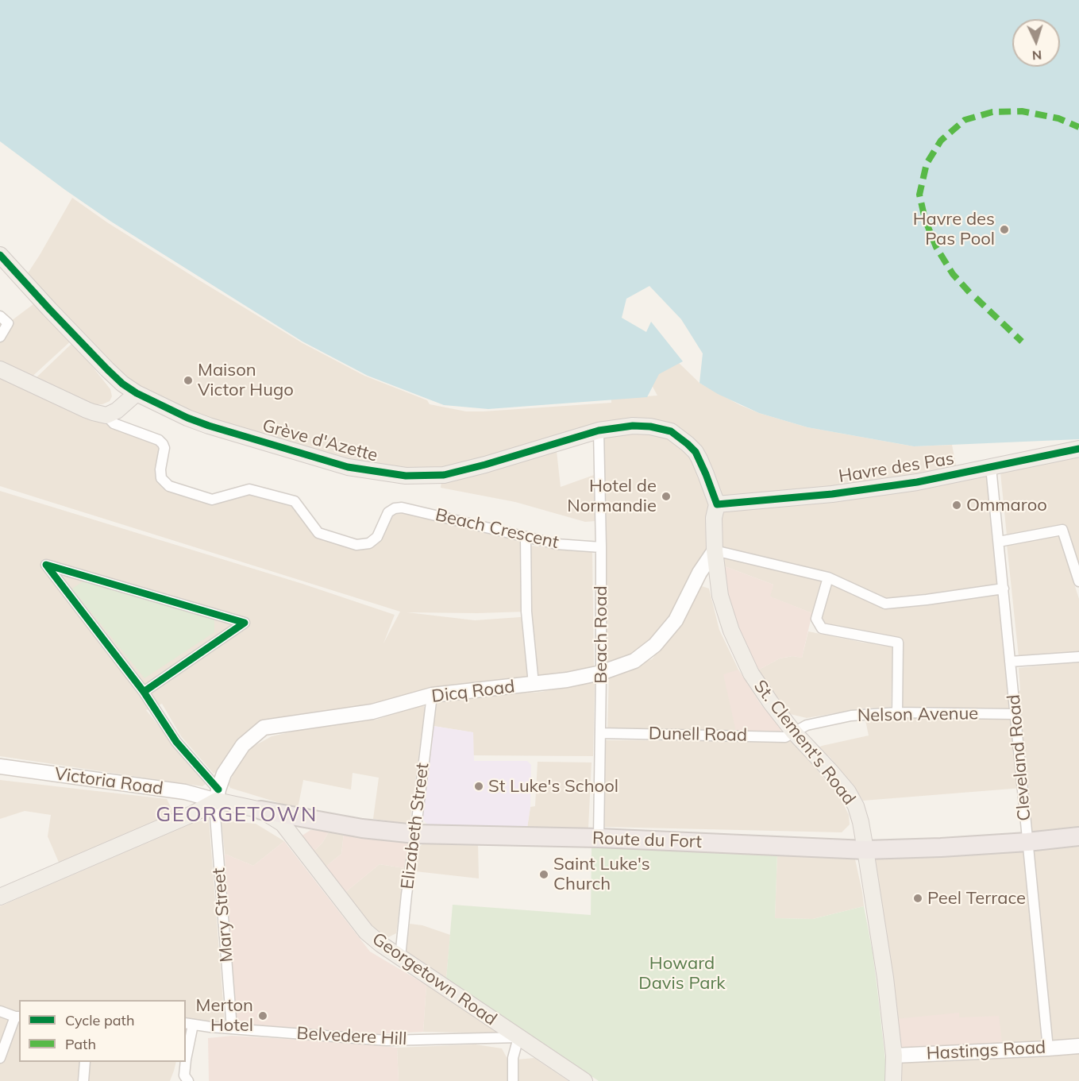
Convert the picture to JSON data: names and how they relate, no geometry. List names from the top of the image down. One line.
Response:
{"streets":{"highway":["Route du Fort"],"main road":["Grève d'Azette","Havre des Pas","Dicq Road","St. Clement's Road","Victoria Road","Georgetown Road","Hastings Road"],"street":["Beach Crescent","Beach Road","Nelson Avenue","Dunell Road","Cleveland Road","Elizabeth Street","Mary Street","Belvedere Hill"]},"crossings":[["Grève d'Azette","Beach Road"],["Grève d'Azette","St. Clement's Road"],["Havre des Pas","St. Clement's Road"],["Havre des Pas","Cleveland Road"],["Beach Crescent","Beach Road"],["Beach Road","Dicq Road"],["Beach Road","Dunell Road"],["Beach Road","Route du Fort"],["Dicq Road","St. Clement's Road"],["Dicq Road","Victoria Road"],["Dicq Road","Elizabeth Street"],["Dicq Road","Route du Fort"],["Dicq Road","Mary Street"],["Nelson Avenue","Dunell Road"],["Nelson Avenue","St. Clement's Road"],["Nelson Avenue","Cleveland Road"],["Dunell Road","St. Clement's Road"],["St. Clement's Road","Route du Fort"],["St. Clement's Road","Hastings Road"],["Cleveland Road","Route du Fort"],["Cleveland Road","Hastings Road"],["Victoria Road","Route du Fort"],["Victoria Road","Mary Street"],["Elizabeth Street","Route du Fort"],["Elizabeth Street","Georgetown Road"],["Route du Fort","Mary Street"],["Route du Fort","Georgetown Road"],["Mary Street","Belvedere Hill"],["Georgetown Road","Belvedere Hill"]],"districts":["GEORGETOWN"],"parks":["Howard Davis Park"],"places":["Havre des Pas Pool","Maison Victor Hugo","Hotel de Normandie","Ommaroo","St Luke's School","Saint Luke's Church","Peel Terrace","Merton Hotel"],"legend":["Cycle path","Path"],"north":"bottom"}
